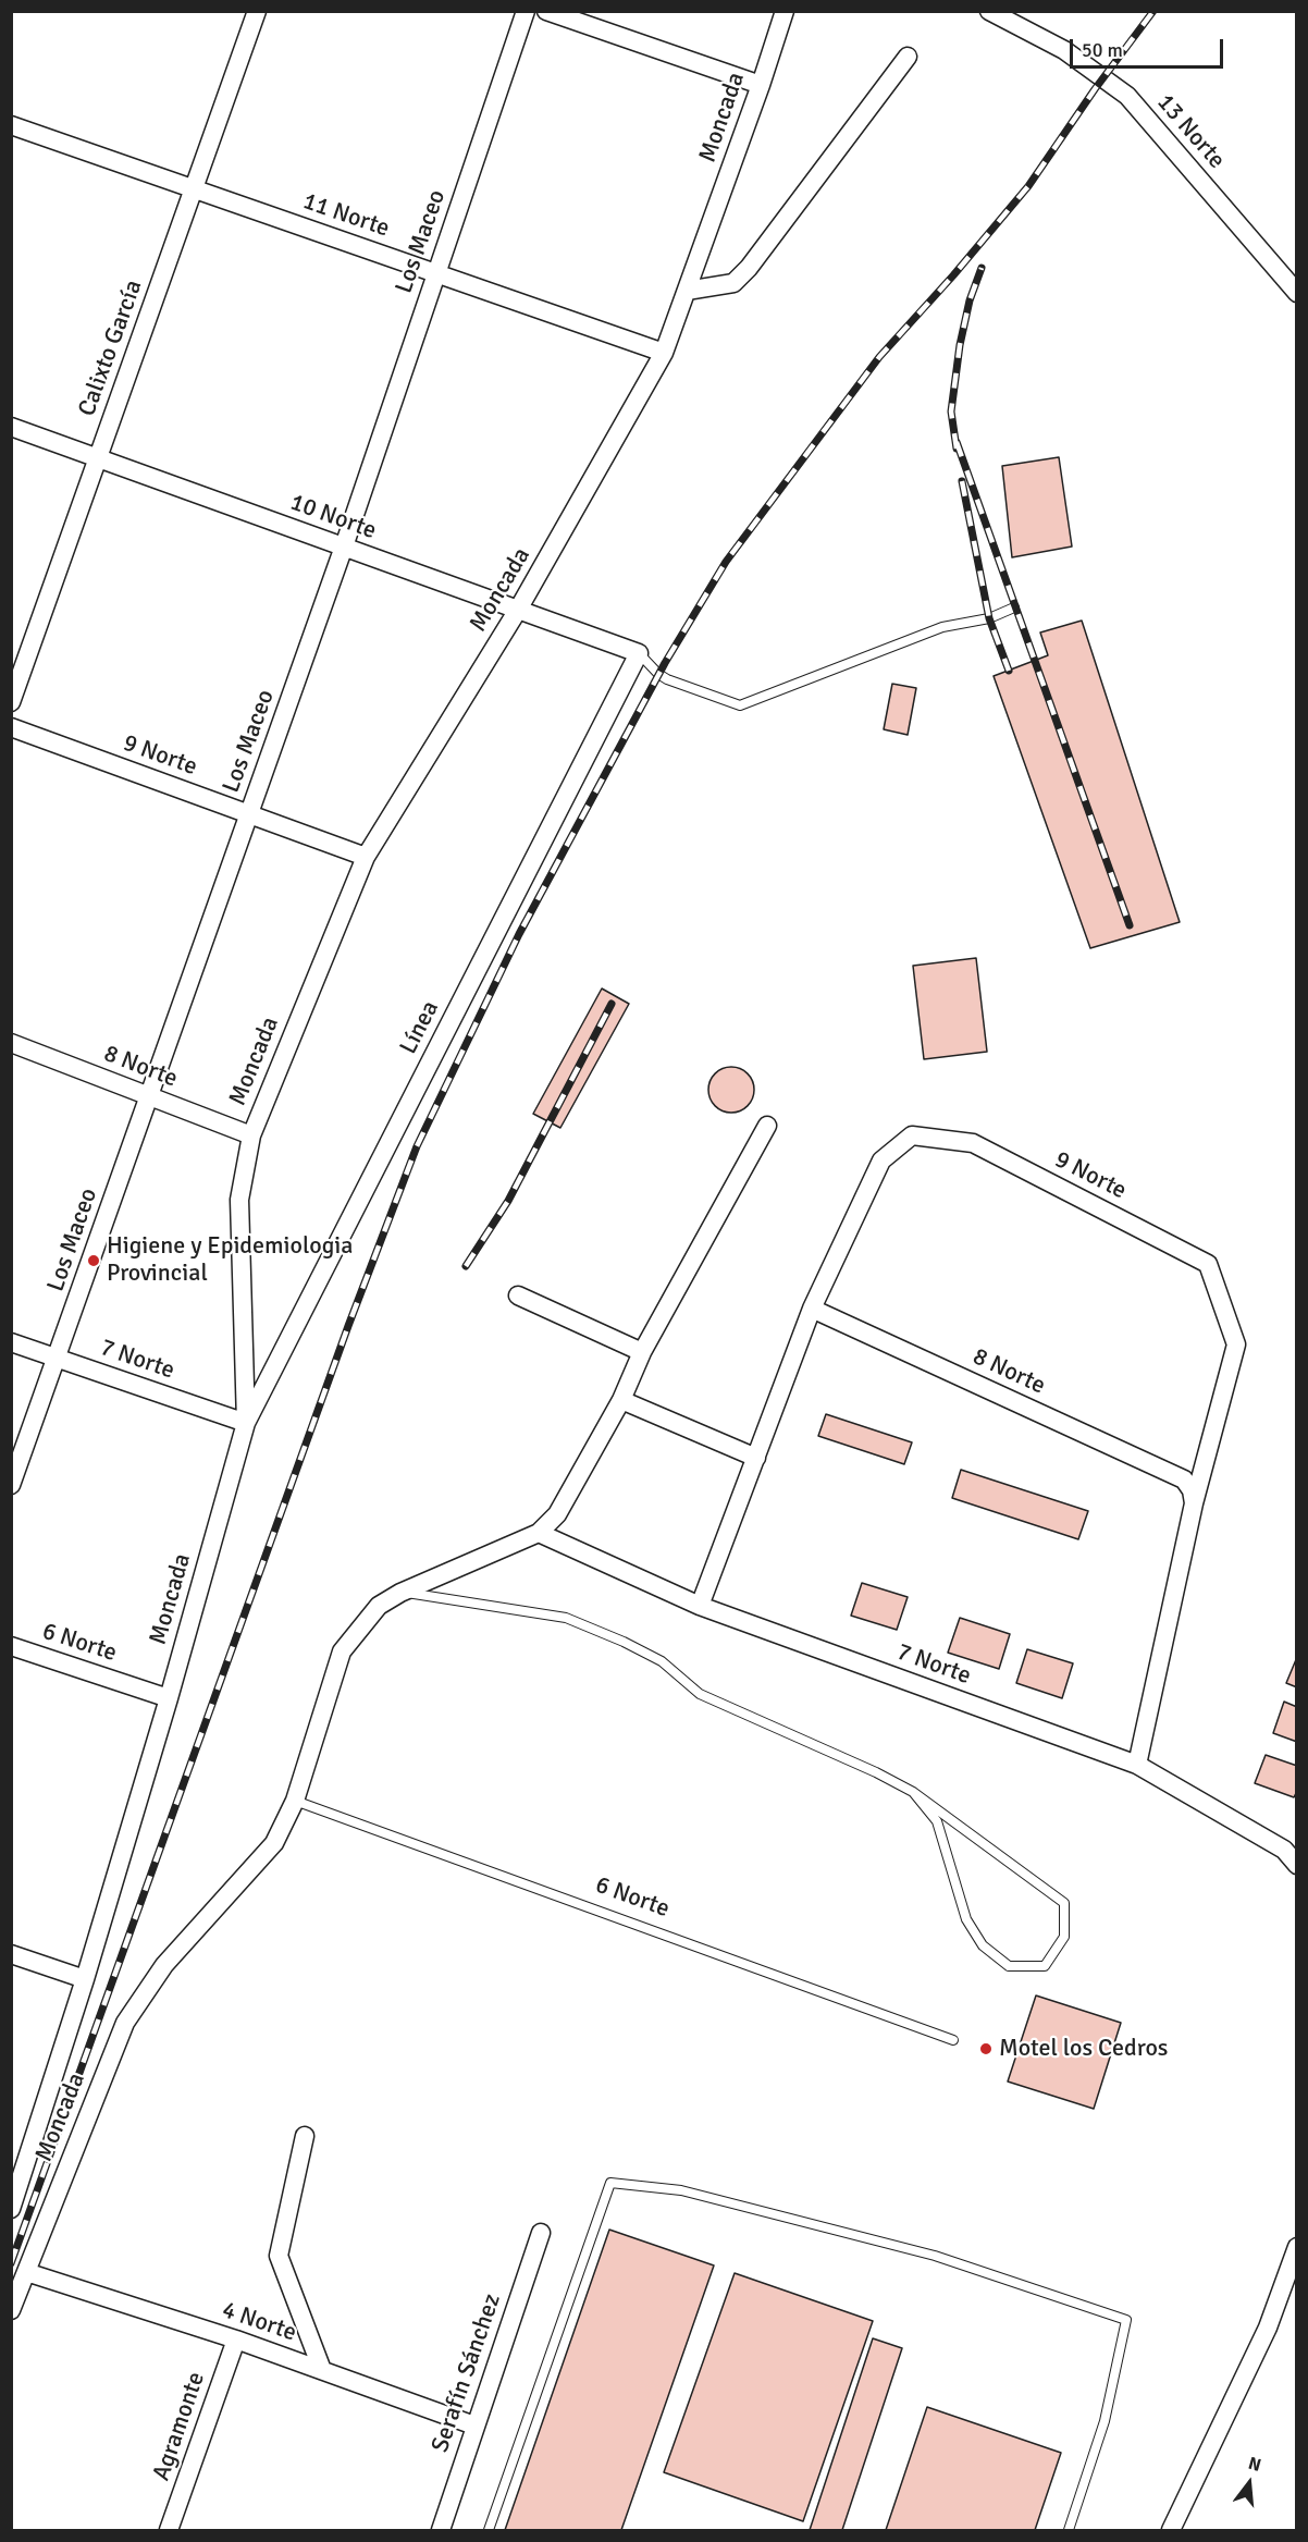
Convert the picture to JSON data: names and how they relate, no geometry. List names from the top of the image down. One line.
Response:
{"streets":{"street":["Moncada","13 Norte","11 Norte","Los Maceo","Calixto García","10 Norte","9 Norte","Línea","8 Norte","7 Norte","6 Norte","4 Norte","Serafín Sánchez","Agramonte"]},"crossings":[["Moncada","11 Norte"],["Moncada","10 Norte"],["Moncada","9 Norte"],["Moncada","Línea"],["Moncada","8 Norte"],["Moncada","7 Norte"],["Moncada","6 Norte"],["Moncada","4 Norte"],["11 Norte","Los Maceo"],["11 Norte","Calixto García"],["Los Maceo","10 Norte"],["Los Maceo","9 Norte"],["Los Maceo","8 Norte"],["Los Maceo","7 Norte"],["Calixto García","10 Norte"],["10 Norte","Línea"],["9 Norte","8 Norte"],["9 Norte","7 Norte"],["Línea","7 Norte"],["4 Norte","Serafín Sánchez"],["4 Norte","Agramonte"]],"places":["Higiene y Epidemiologia Provincial","Motel los Cedros"],"scale_bar":"50 m","north":"top"}
